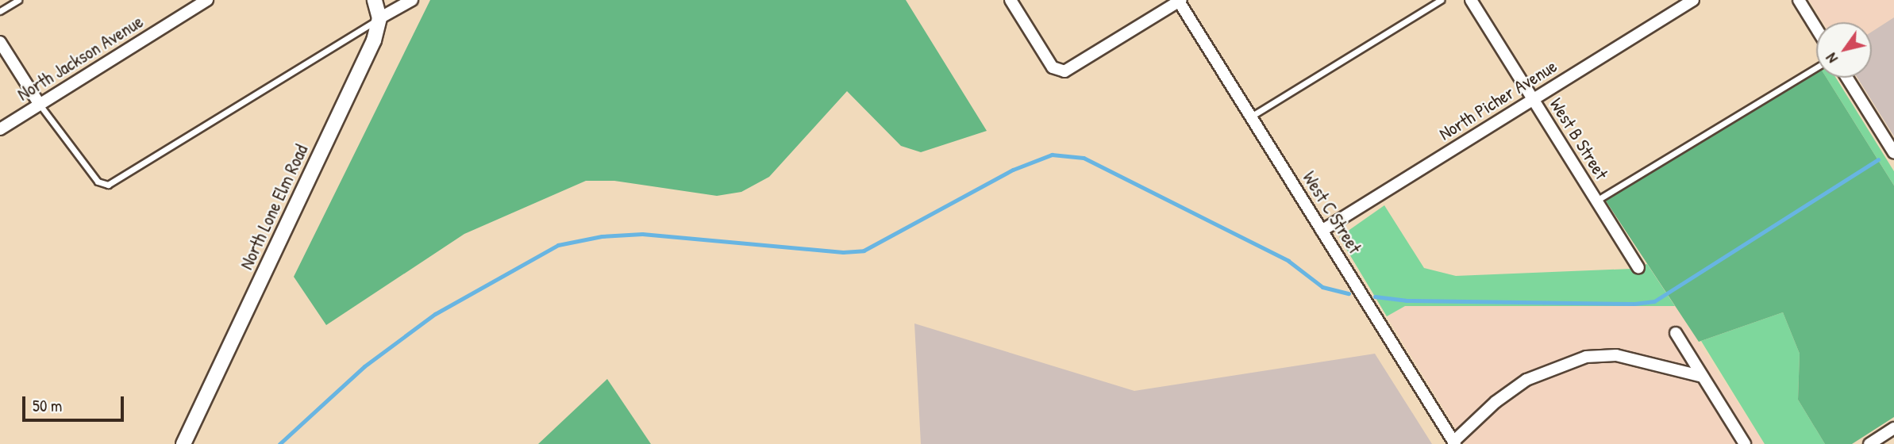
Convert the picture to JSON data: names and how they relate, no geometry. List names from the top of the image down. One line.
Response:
{"streets":{"street":["North Jackson Avenue","North Picher Avenue","West B Street","North Lone Elm Road","West C Street"]},"crossings":[["North Picher Avenue","West B Street"],["North Picher Avenue","West C Street"]],"scale_bar":"50 m","north":"bottom left"}
